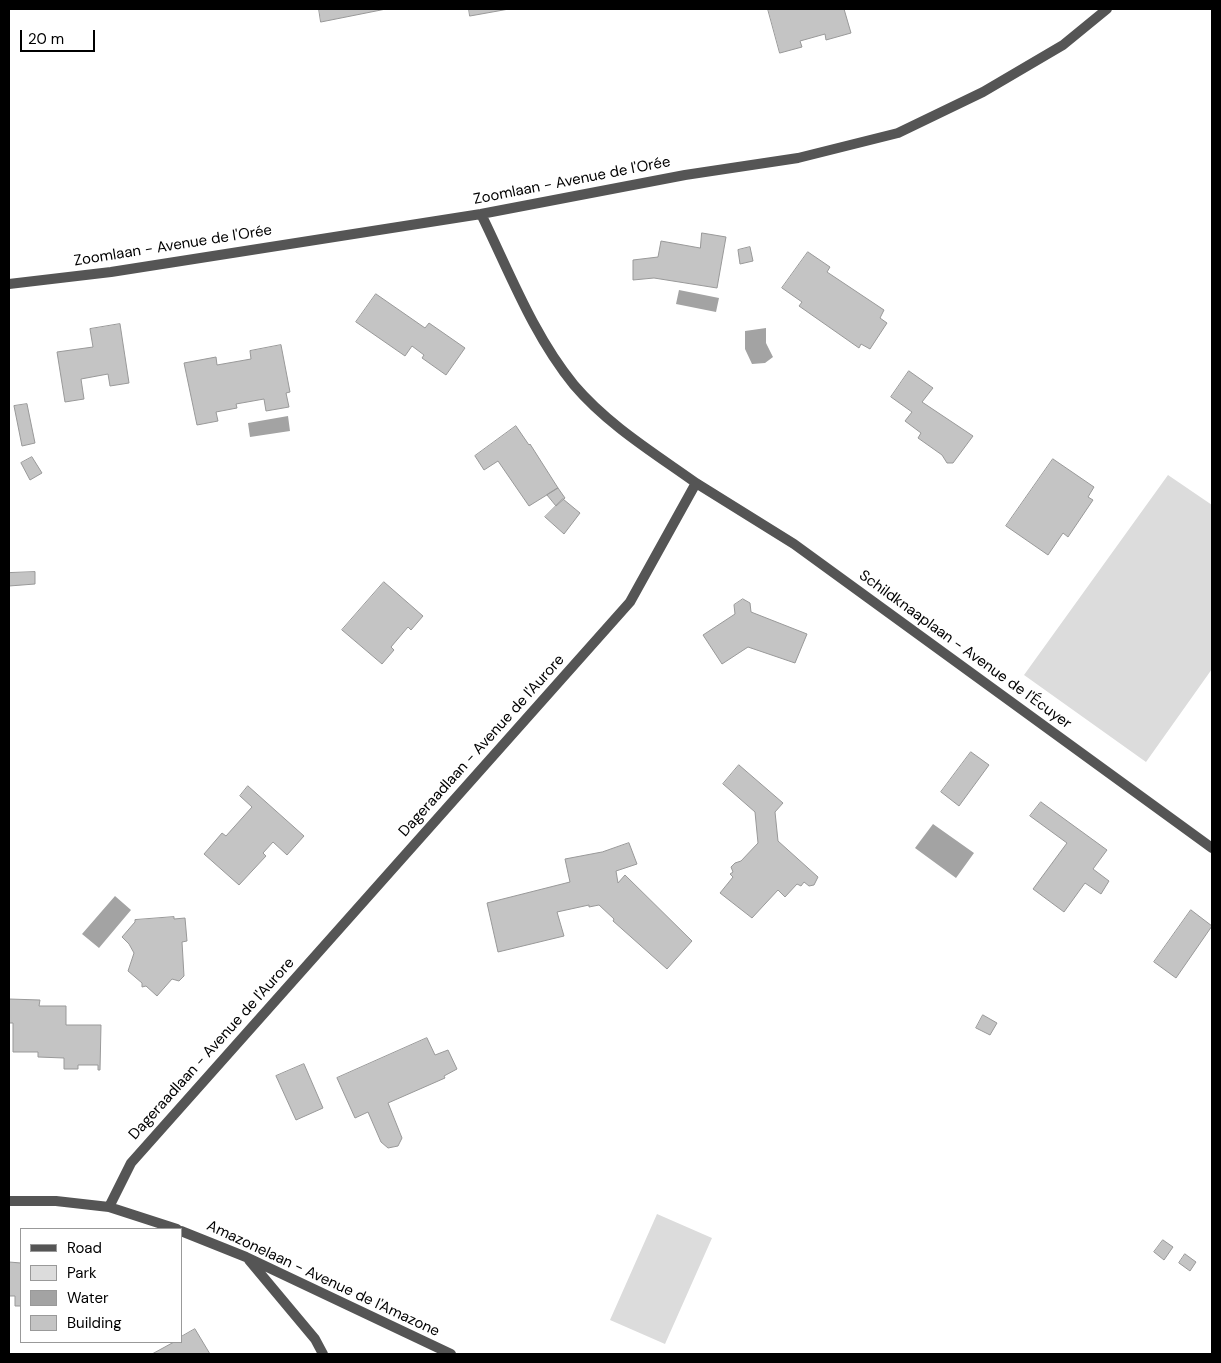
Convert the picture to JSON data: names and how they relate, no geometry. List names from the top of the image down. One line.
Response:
{"streets":{"street":["Zoomlaan - Avenue de l'Orée","Schildknaaplaan - Avenue de l'Écuyer","Dageraadlaan - Avenue de l'Aurore","Amazonelaan - Avenue de l'Amazone"]},"crossings":[["Schildknaaplaan - Avenue de l'Écuyer","Dageraadlaan - Avenue de l'Aurore"]],"legend":["Road","Park","Water","Building"],"scale_bar":"20 m"}
